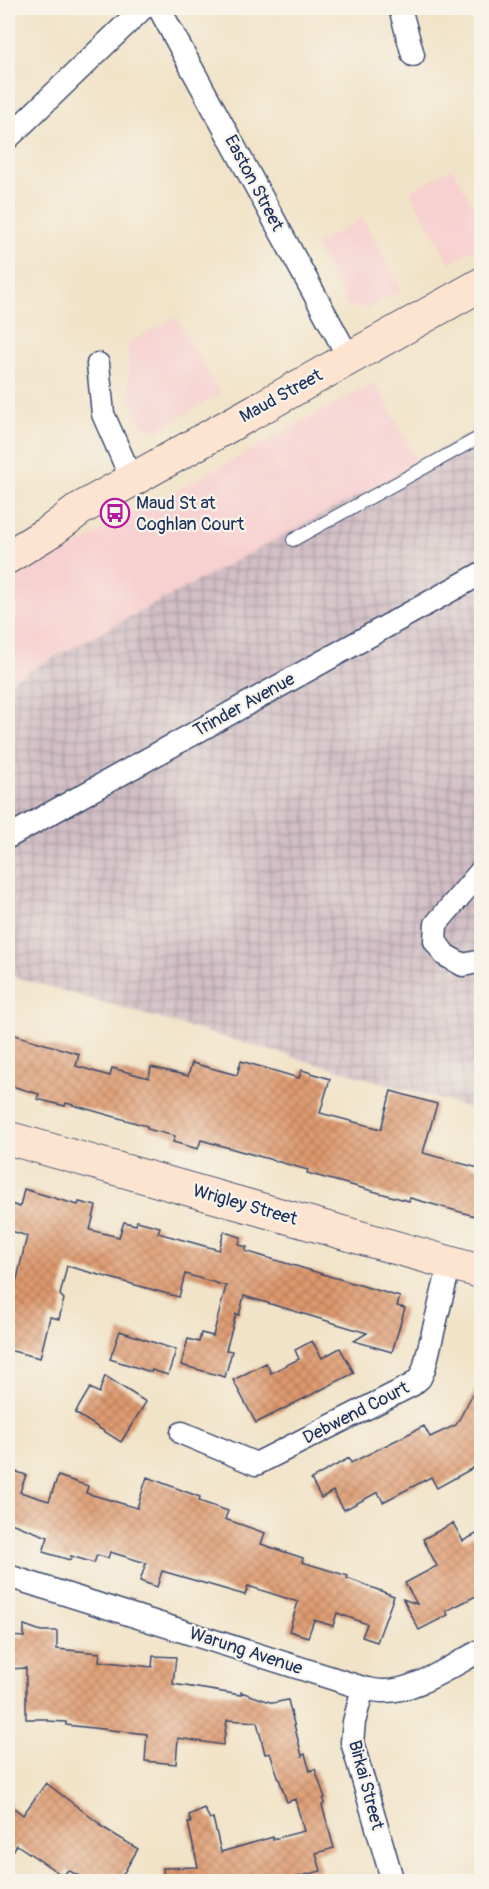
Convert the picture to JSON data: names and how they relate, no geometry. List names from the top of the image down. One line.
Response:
{"streets":{"main road":["Maud Street","Wrigley Street"],"street":["Easton Street","Trinder Avenue","Debwend Court","Warung Avenue","Birkai Street"]},"crossings":[["Easton Street","Maud Street"],["Wrigley Street","Debwend Court"],["Warung Avenue","Birkai Street"]],"places":{"bus stop":["Maud St at Coghlan Court"]}}
